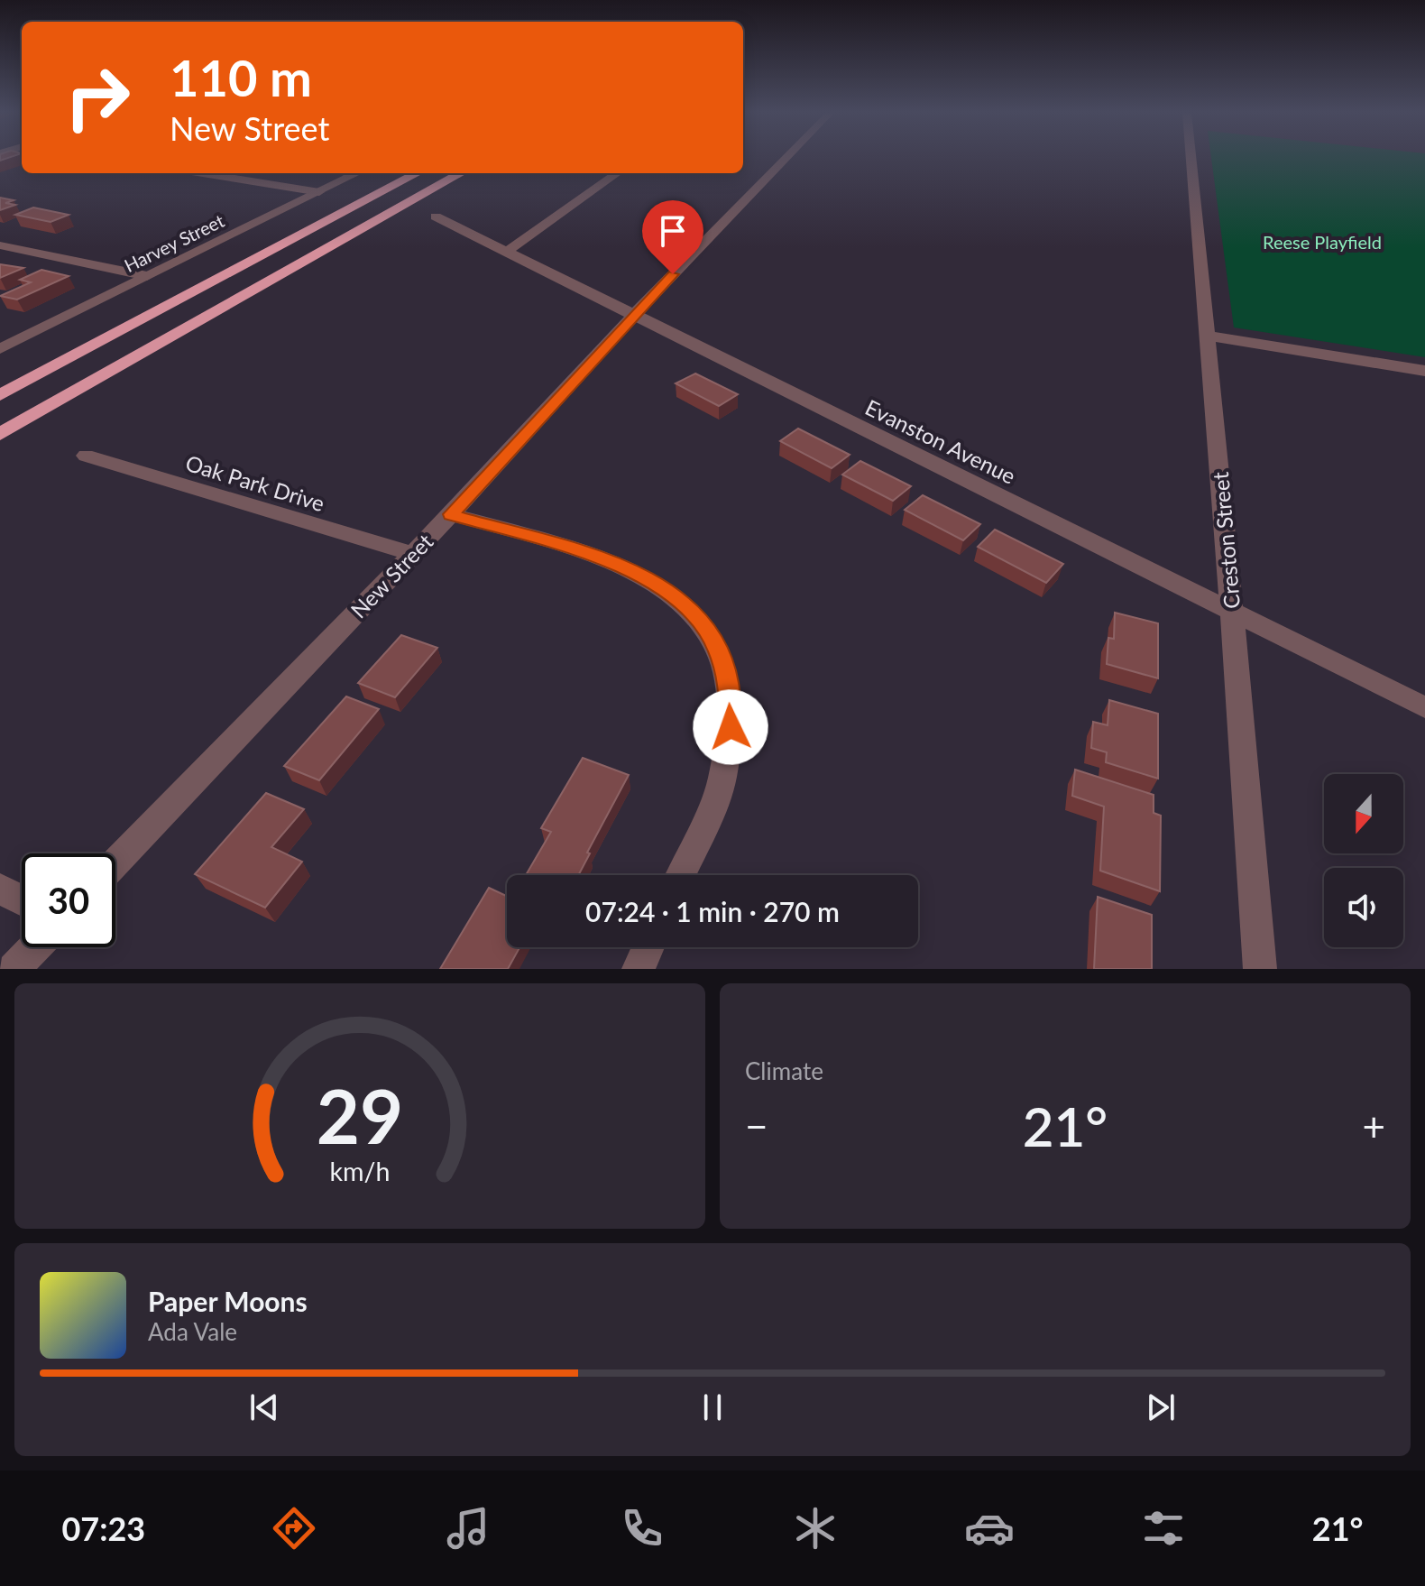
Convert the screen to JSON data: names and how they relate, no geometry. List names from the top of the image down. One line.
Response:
{"streets":{"street":["Harvey Street","Evanston Avenue","Oak Park Drive","Creston Street","New Street"]},"crossings":[["Evanston Avenue","Creston Street"],["Evanston Avenue","New Street"],["Oak Park Drive","New Street"]],"parks":["Reese Playfield"],"north":"bottom","page":{"turn":["110 m","New Street"],"limit":"30","trip":"07:24 · 1 min · 270 m","tile":"Climate","heat":["−","21°","+"],"song":["Paper Moons","Ada Vale"],"tabs":["07:23","21°"],"gauge":["29","km/h"]}}
